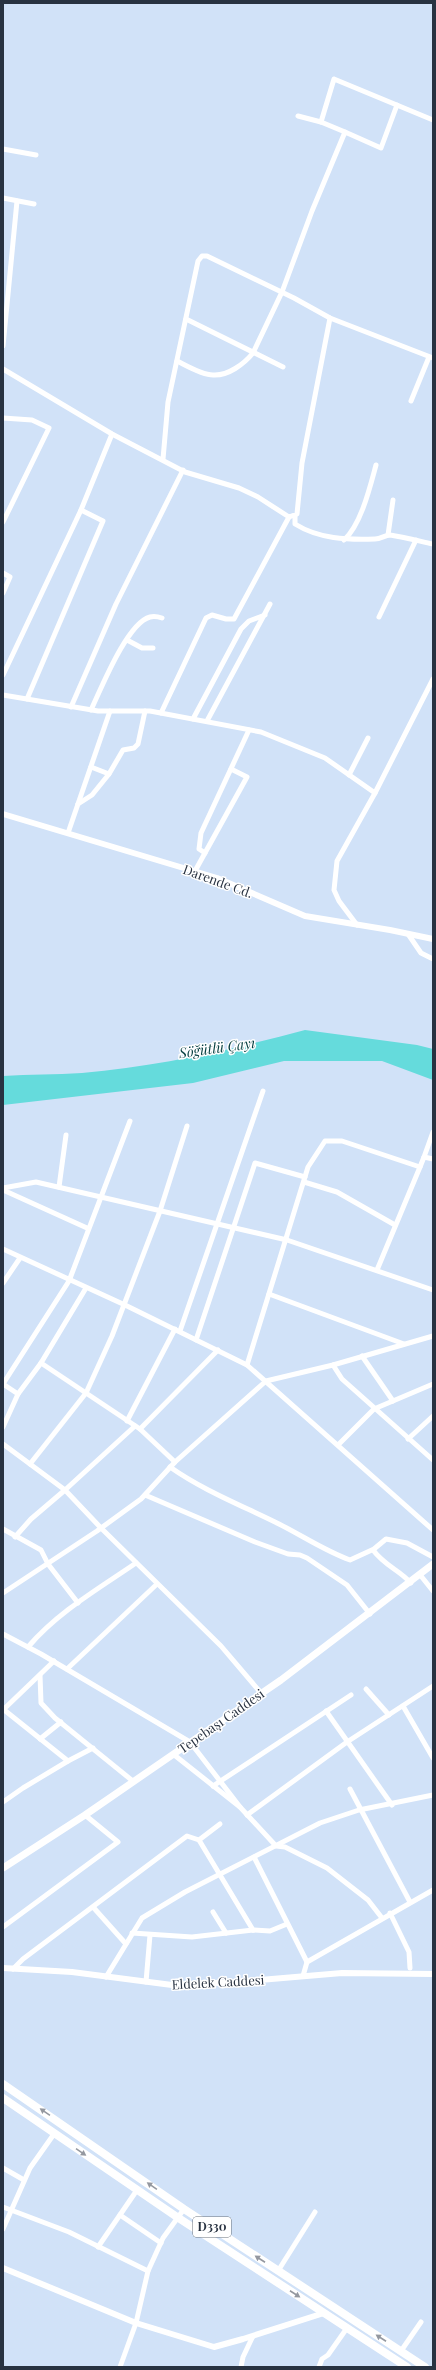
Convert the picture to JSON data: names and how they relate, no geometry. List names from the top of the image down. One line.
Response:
{"streets":{"main road":["Tepebaşı Caddesi","D330"],"street":["Darende Cd.","Eldelek Caddesi"]},"water":["Söğütlü Çayı"]}
